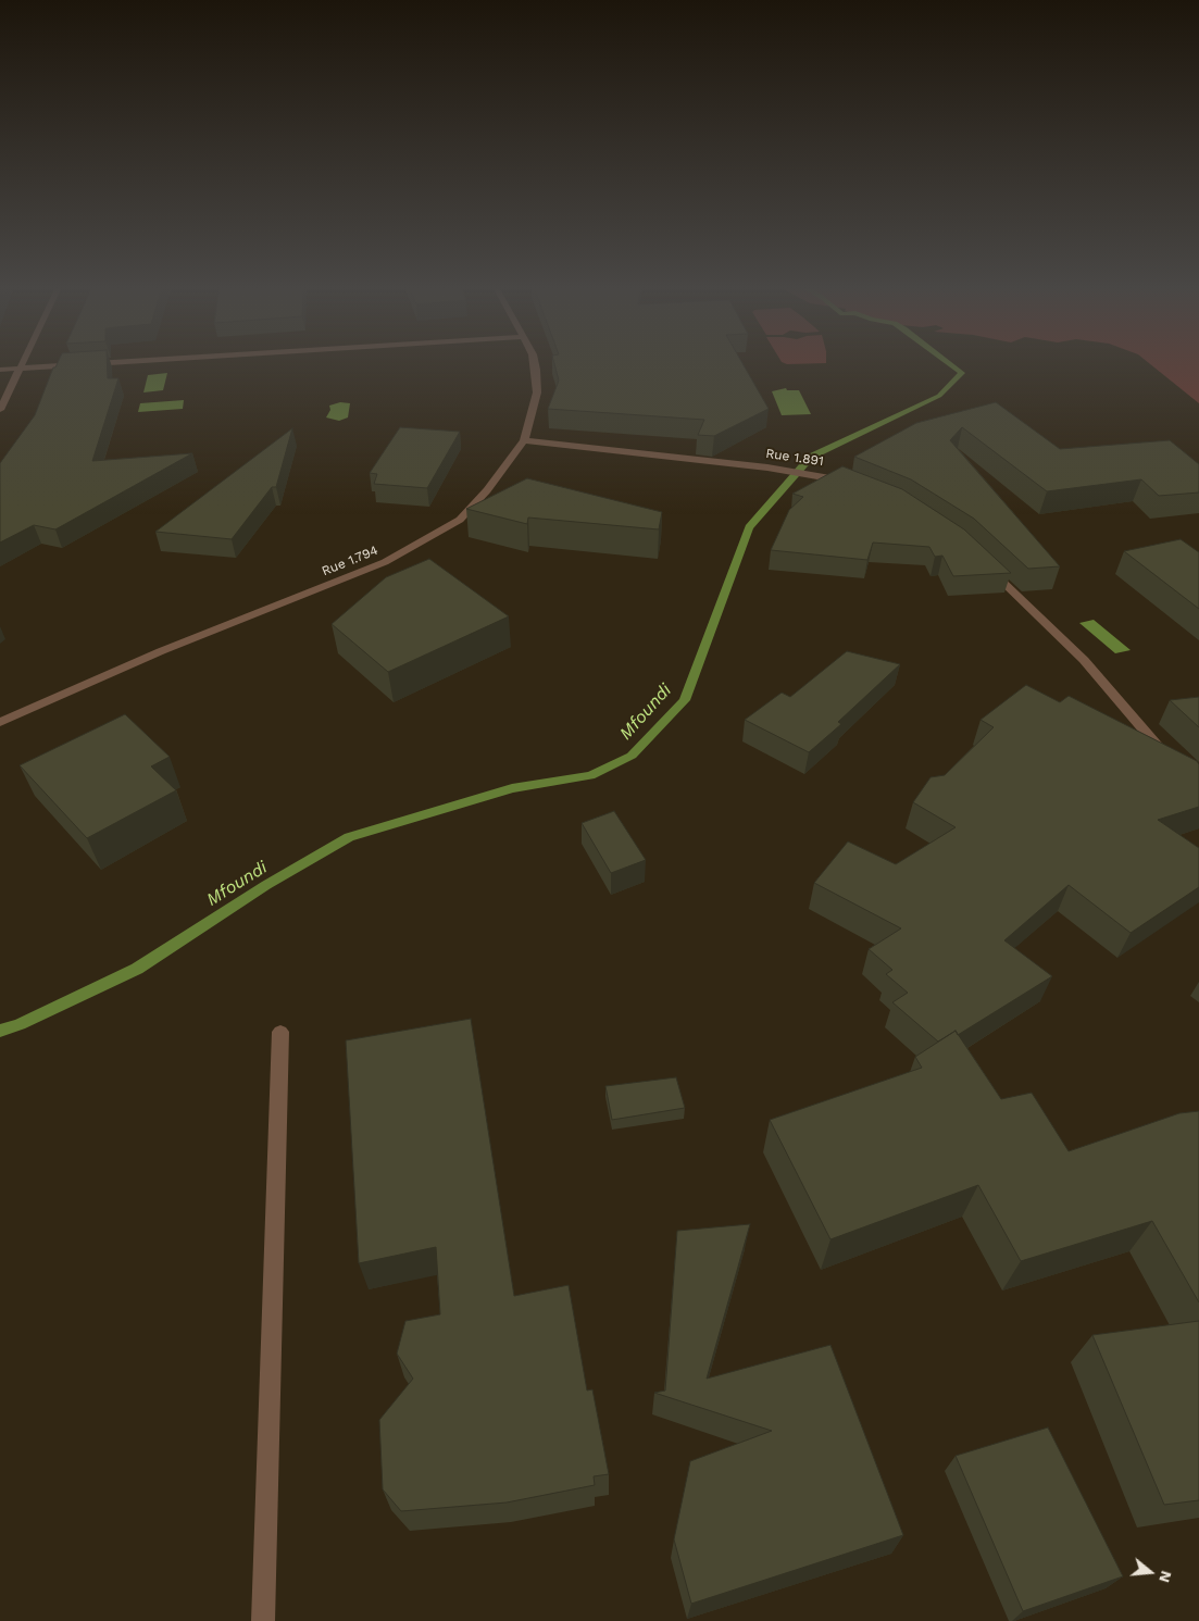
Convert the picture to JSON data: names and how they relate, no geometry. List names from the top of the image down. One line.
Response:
{"streets":{"street":["Rue 1.891","Rue 1.794"]},"crossings":[["Rue 1.891","Rue 1.794"]],"water":["Mfoundi"],"north":"right"}
